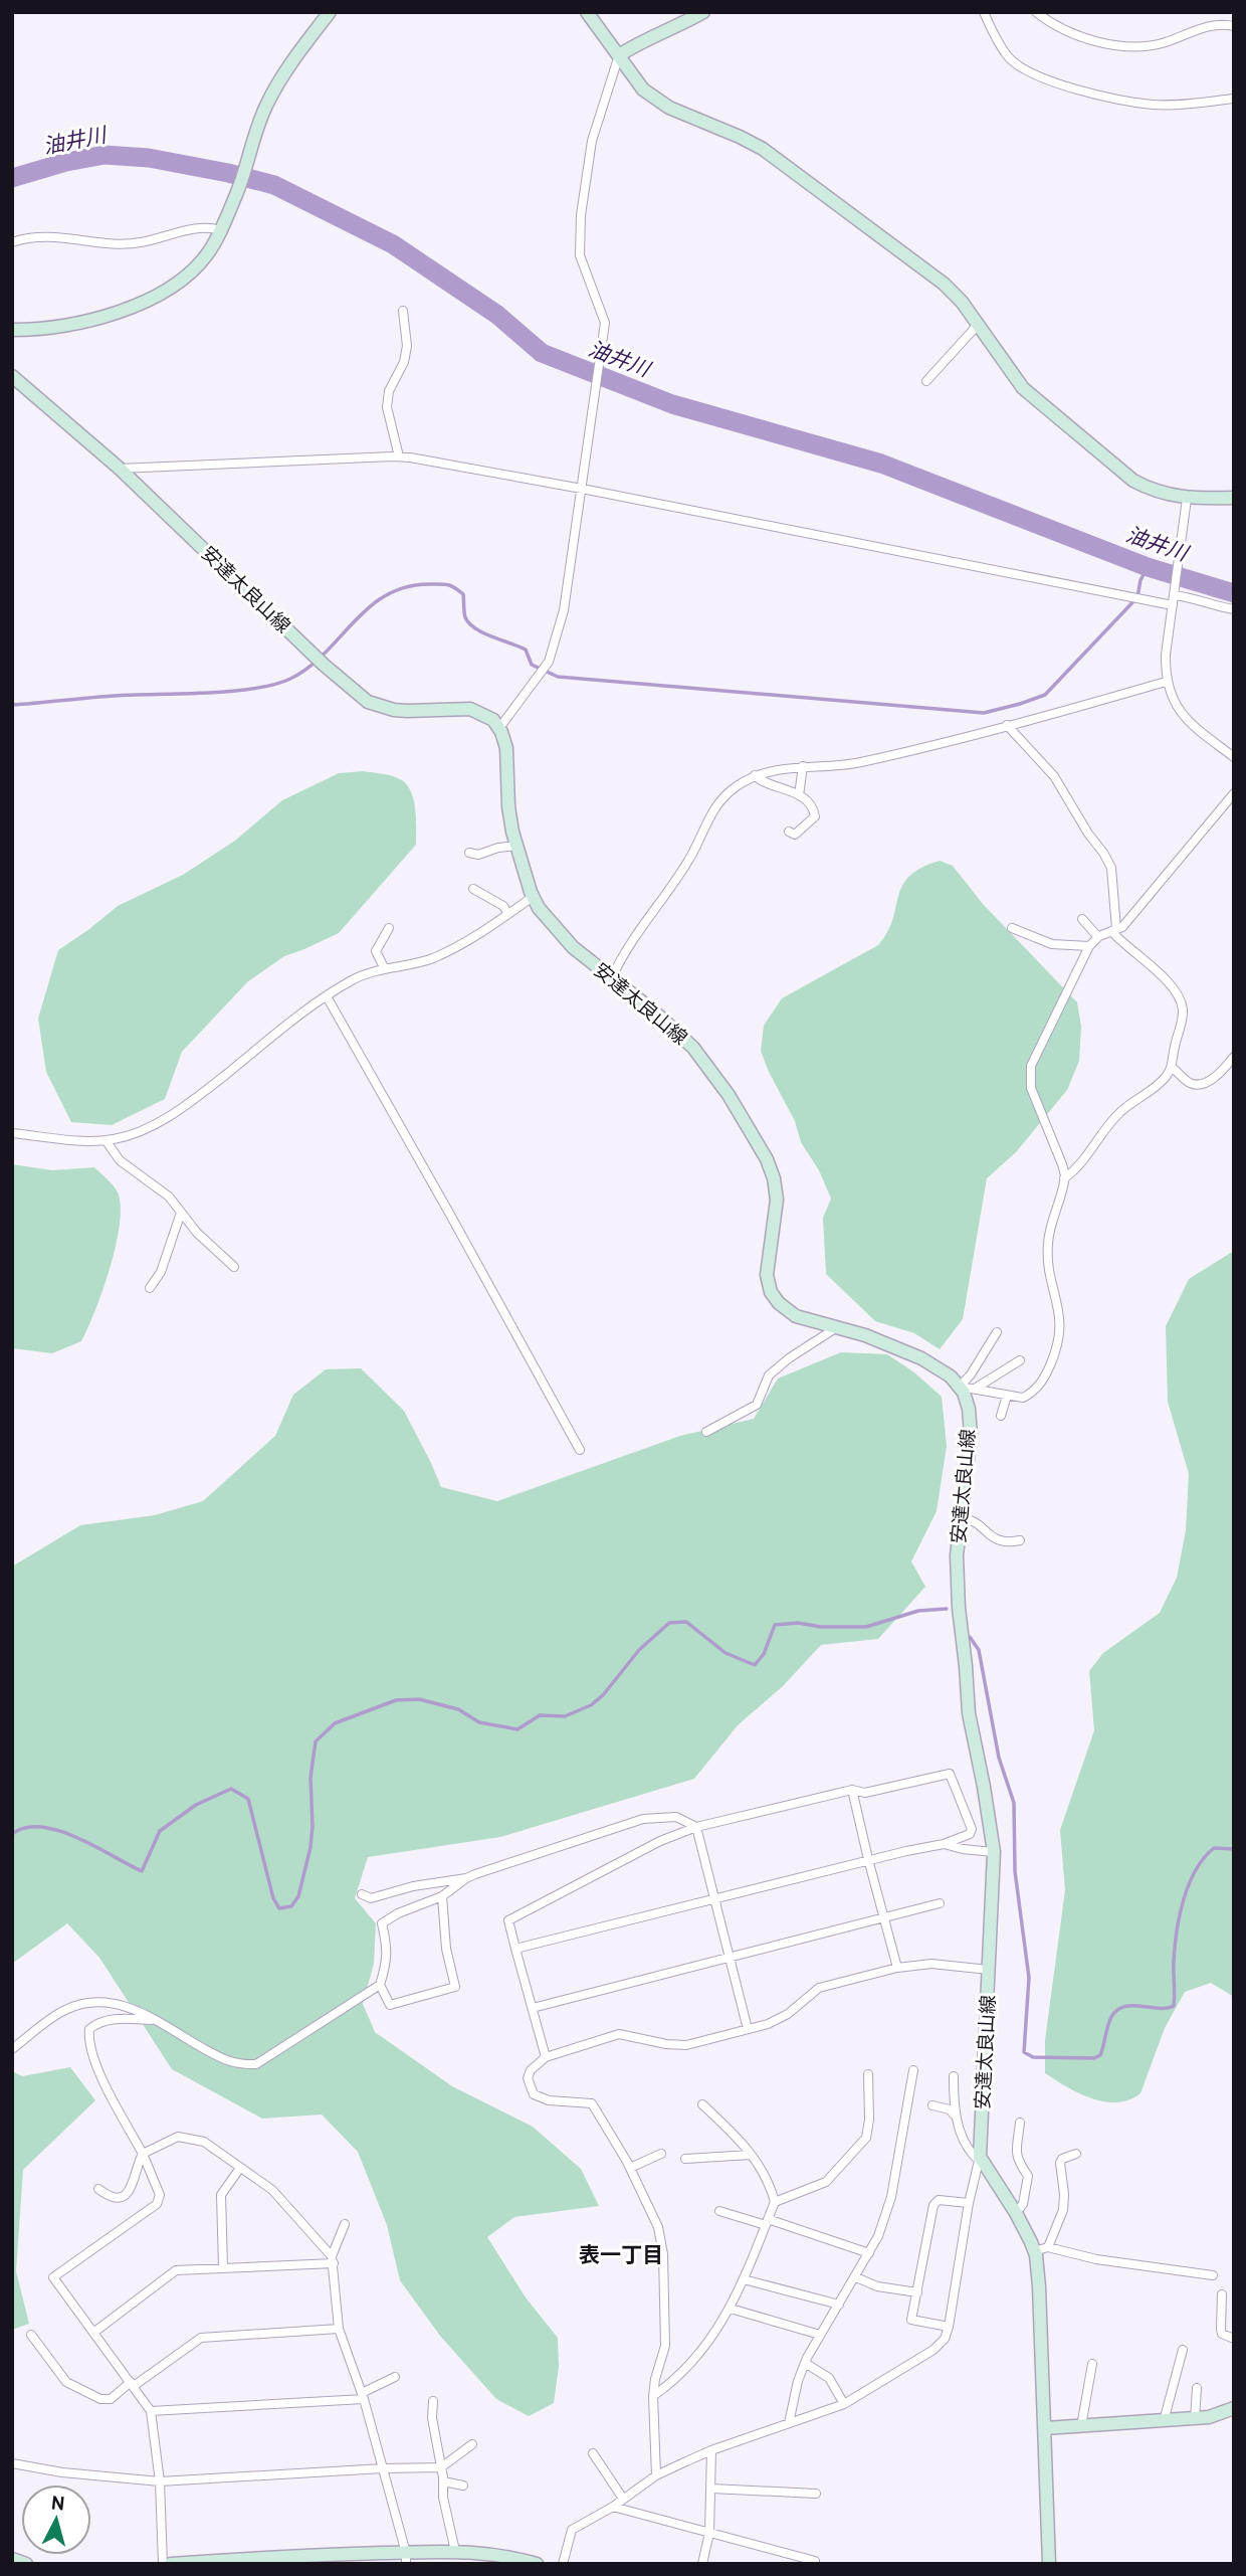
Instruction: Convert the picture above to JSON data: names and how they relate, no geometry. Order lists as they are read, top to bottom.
{
  "streets": {
    "main road": ["安達太良山線"]
  },
  "districts": ["表一丁目"],
  "water": ["油井川"],
  "north": "top"
}
